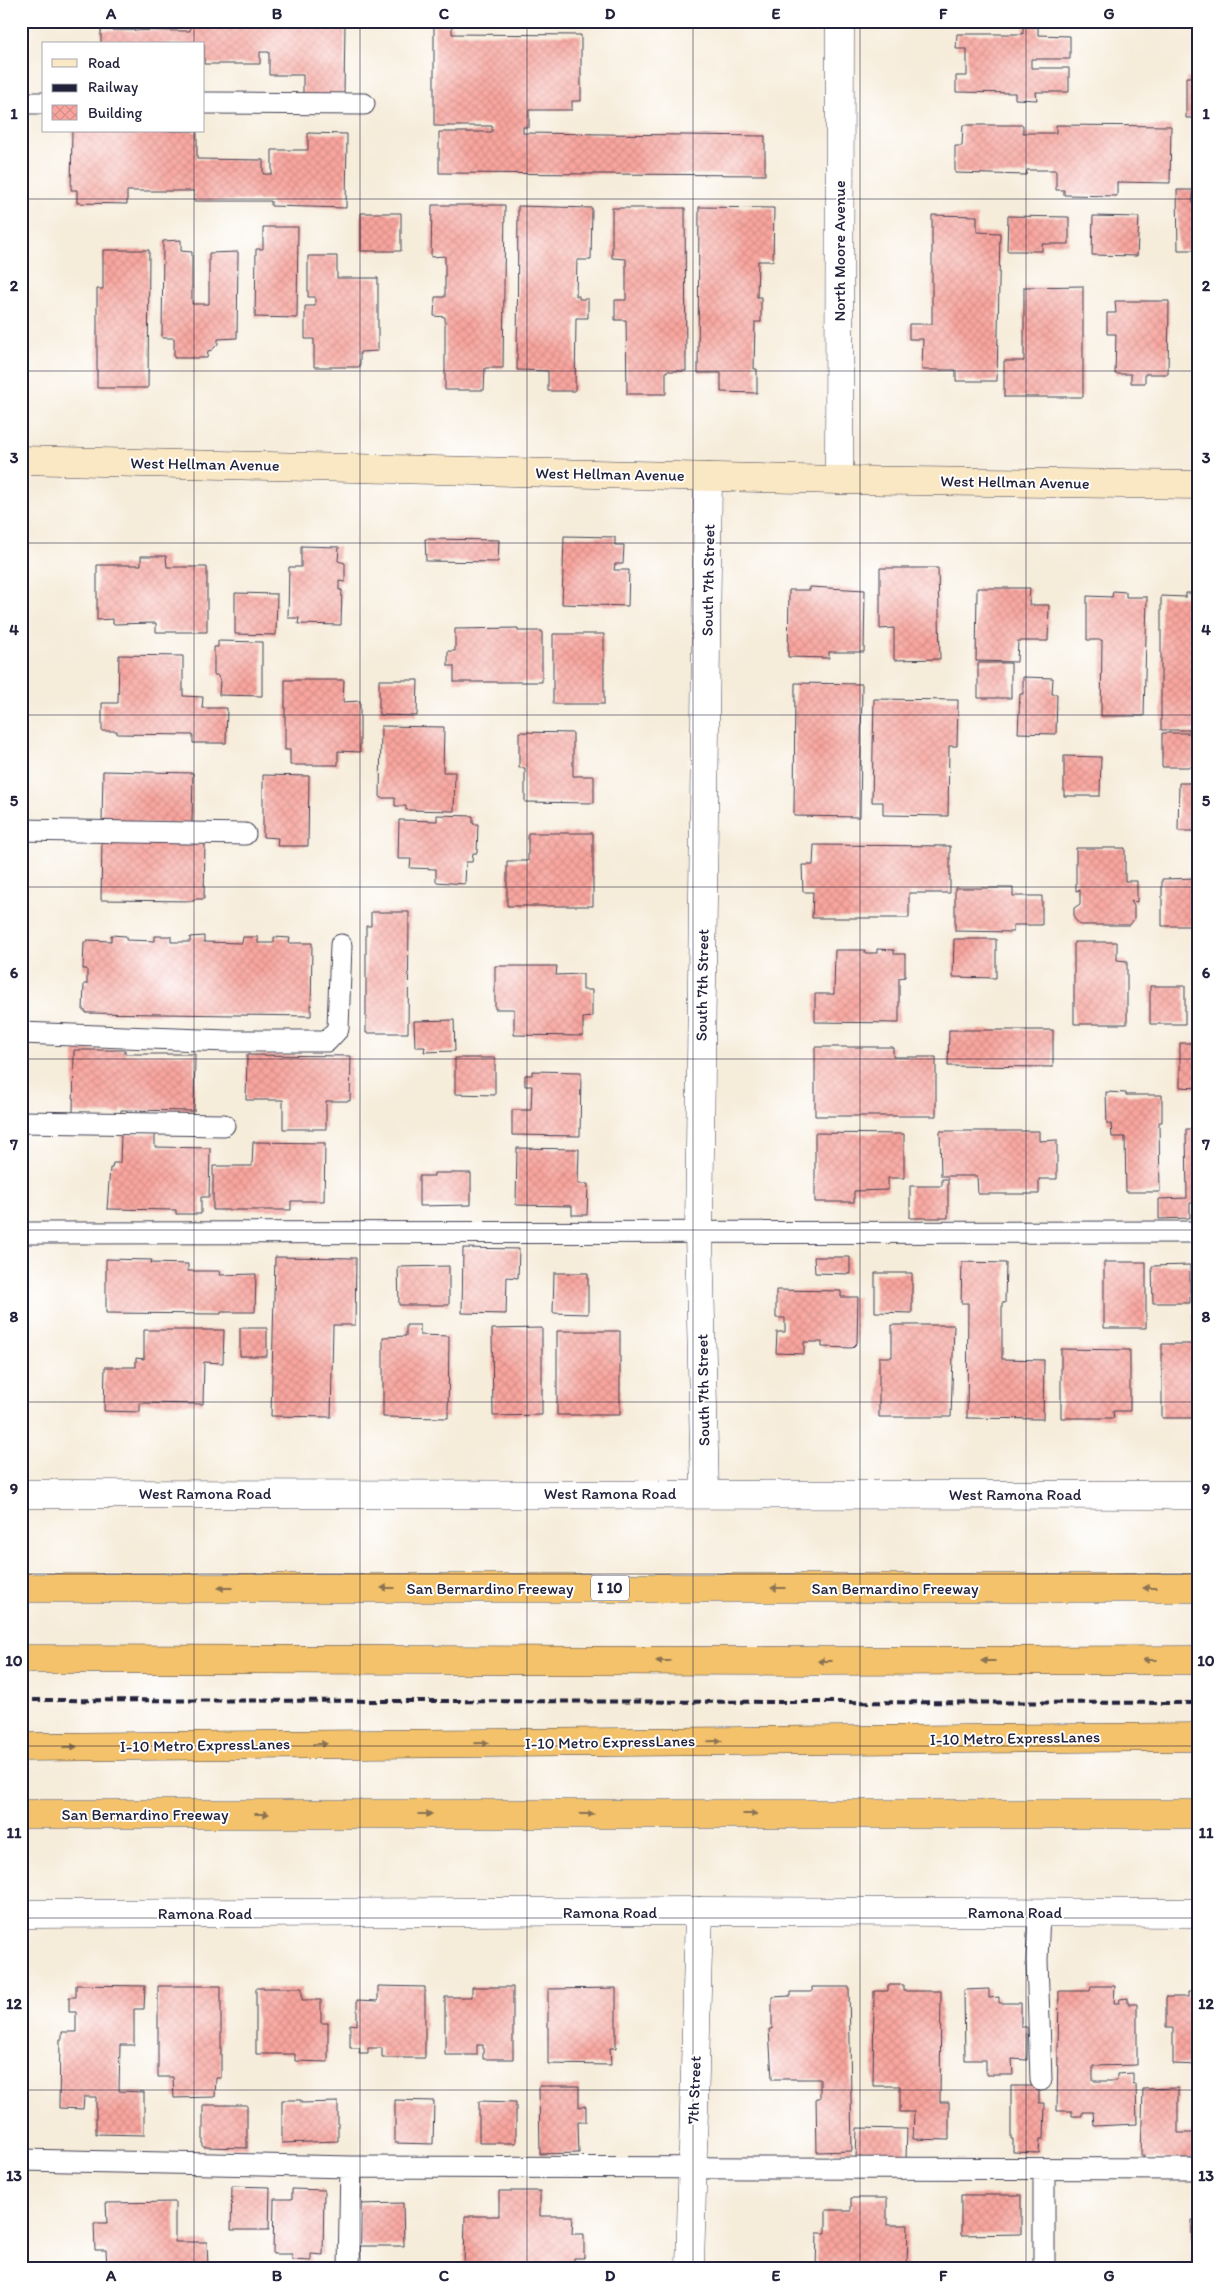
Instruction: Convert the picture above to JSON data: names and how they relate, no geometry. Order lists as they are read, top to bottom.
{
  "streets": {
    "highway": ["San Bernardino Freeway", "I 10", "I-10 Metro ExpressLanes"],
    "street": [
      "North Moore Avenue",
      "West Hellman Avenue",
      "South 7th Street",
      "West Ramona Road",
      "Ramona Road",
      "7th Street"
    ]
  },
  "crossings": [
    ["North Moore Avenue", "West Hellman Avenue"],
    ["West Hellman Avenue", "South 7th Street"],
    ["South 7th Street", "West Ramona Road"],
    ["Ramona Road", "7th Street"]
  ],
  "legend": ["Road", "Railway", "Building"],
  "grid": {
    "columns": [
      "A",
      "B",
      "C",
      "D",
      "E",
      "F",
      "G"
    ],
    "rows": [
      "1",
      "2",
      "3",
      "4",
      "5",
      "6",
      "7",
      "8",
      "9",
      "10",
      "11",
      "12",
      "13"
    ]
  }
}
